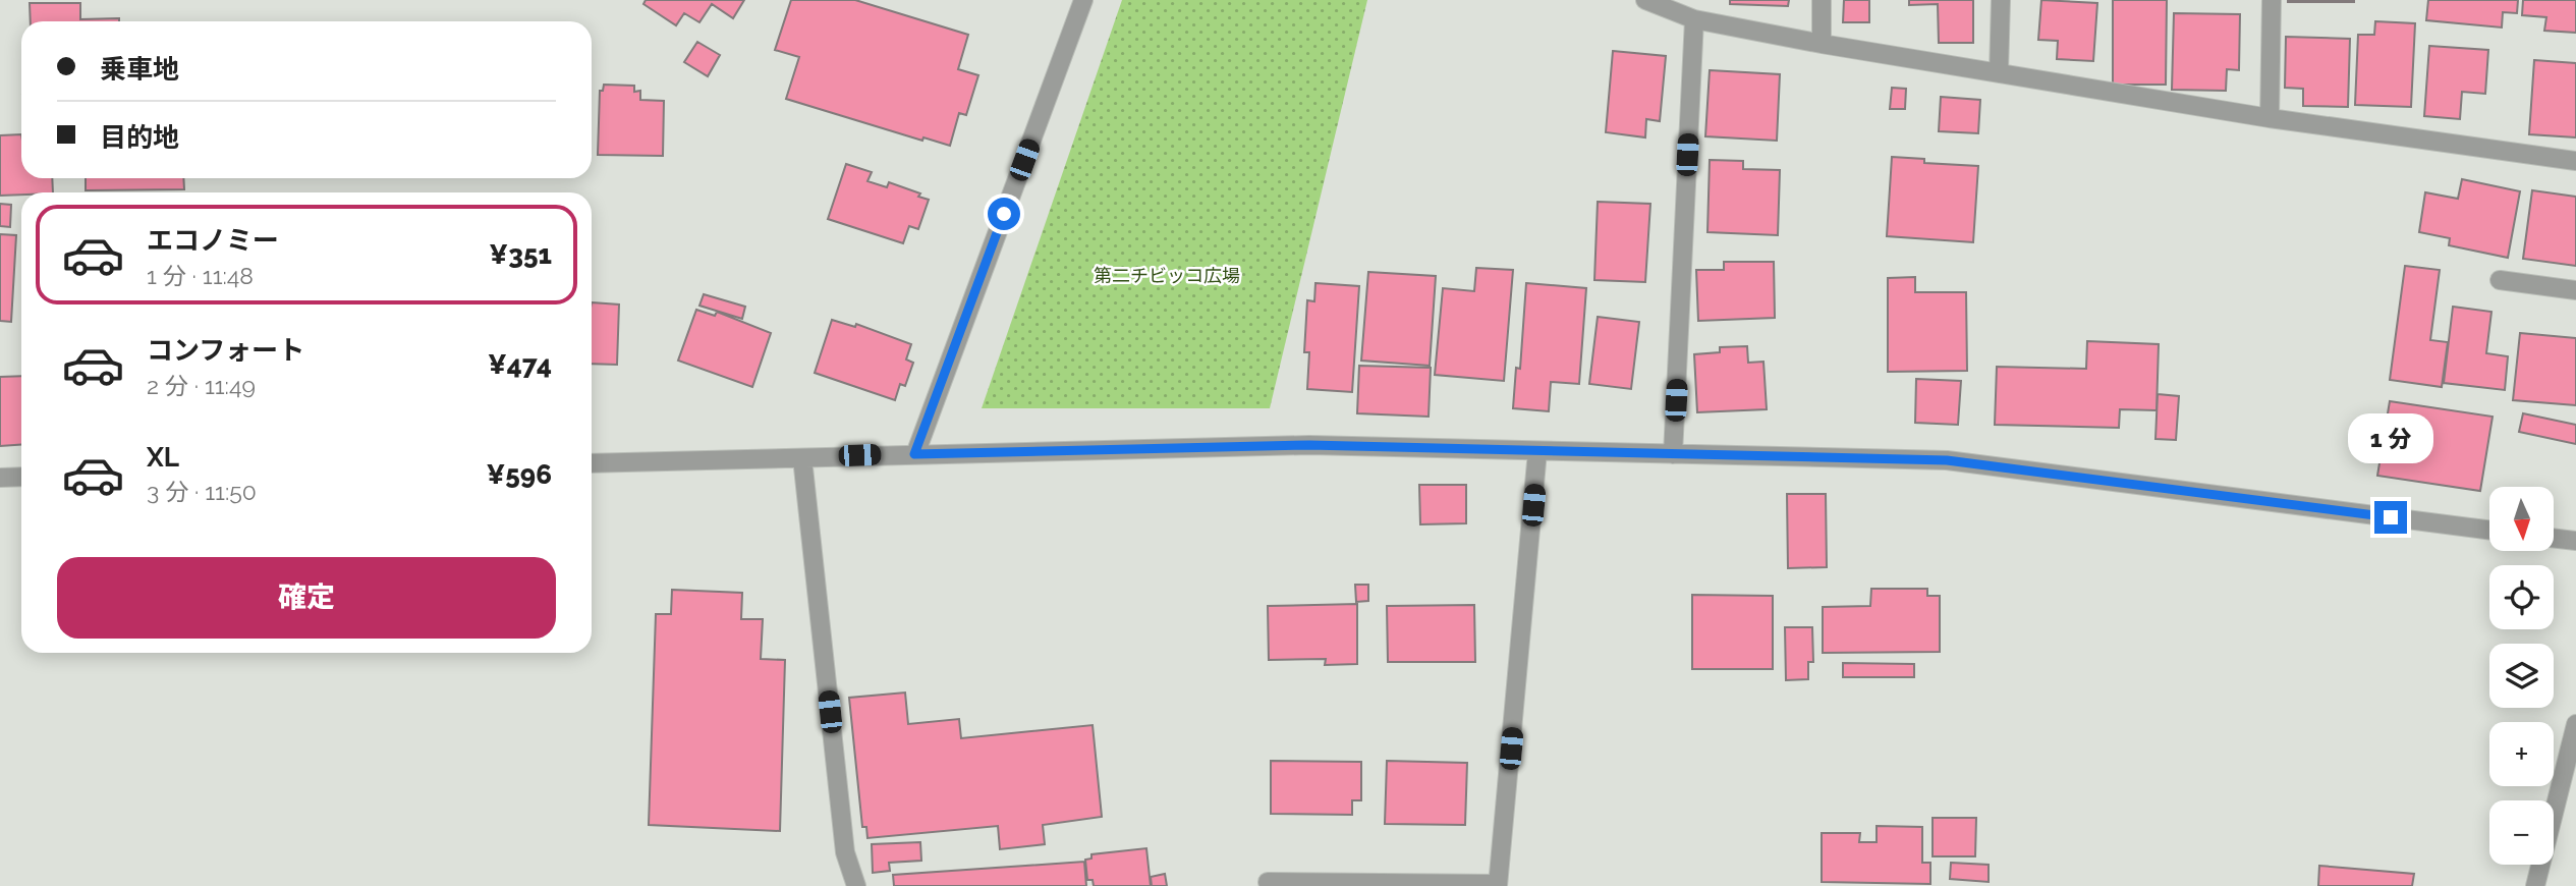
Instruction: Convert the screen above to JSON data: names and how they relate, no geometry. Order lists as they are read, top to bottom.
{
  "parks": ["第二チビッコ広場"],
  "north": "bottom",
  "page": {
    "banner": ["乗車地", "目的地"],
    "list": [
      {
        "name": "エコノミー",
        "note": "1 分 · 11:48",
        "value": "¥351"
      },
      {
        "name": "コンフォート",
        "note": "2 分 · 11:49",
        "value": "¥474"
      },
      {
        "name": "XL",
        "note": "3 分 · 11:50",
        "value": "¥596"
      }
    ],
    "bubble": "1 分",
    "map_buttons": ["+", "−"],
    "buttons": "確定"
  }
}
